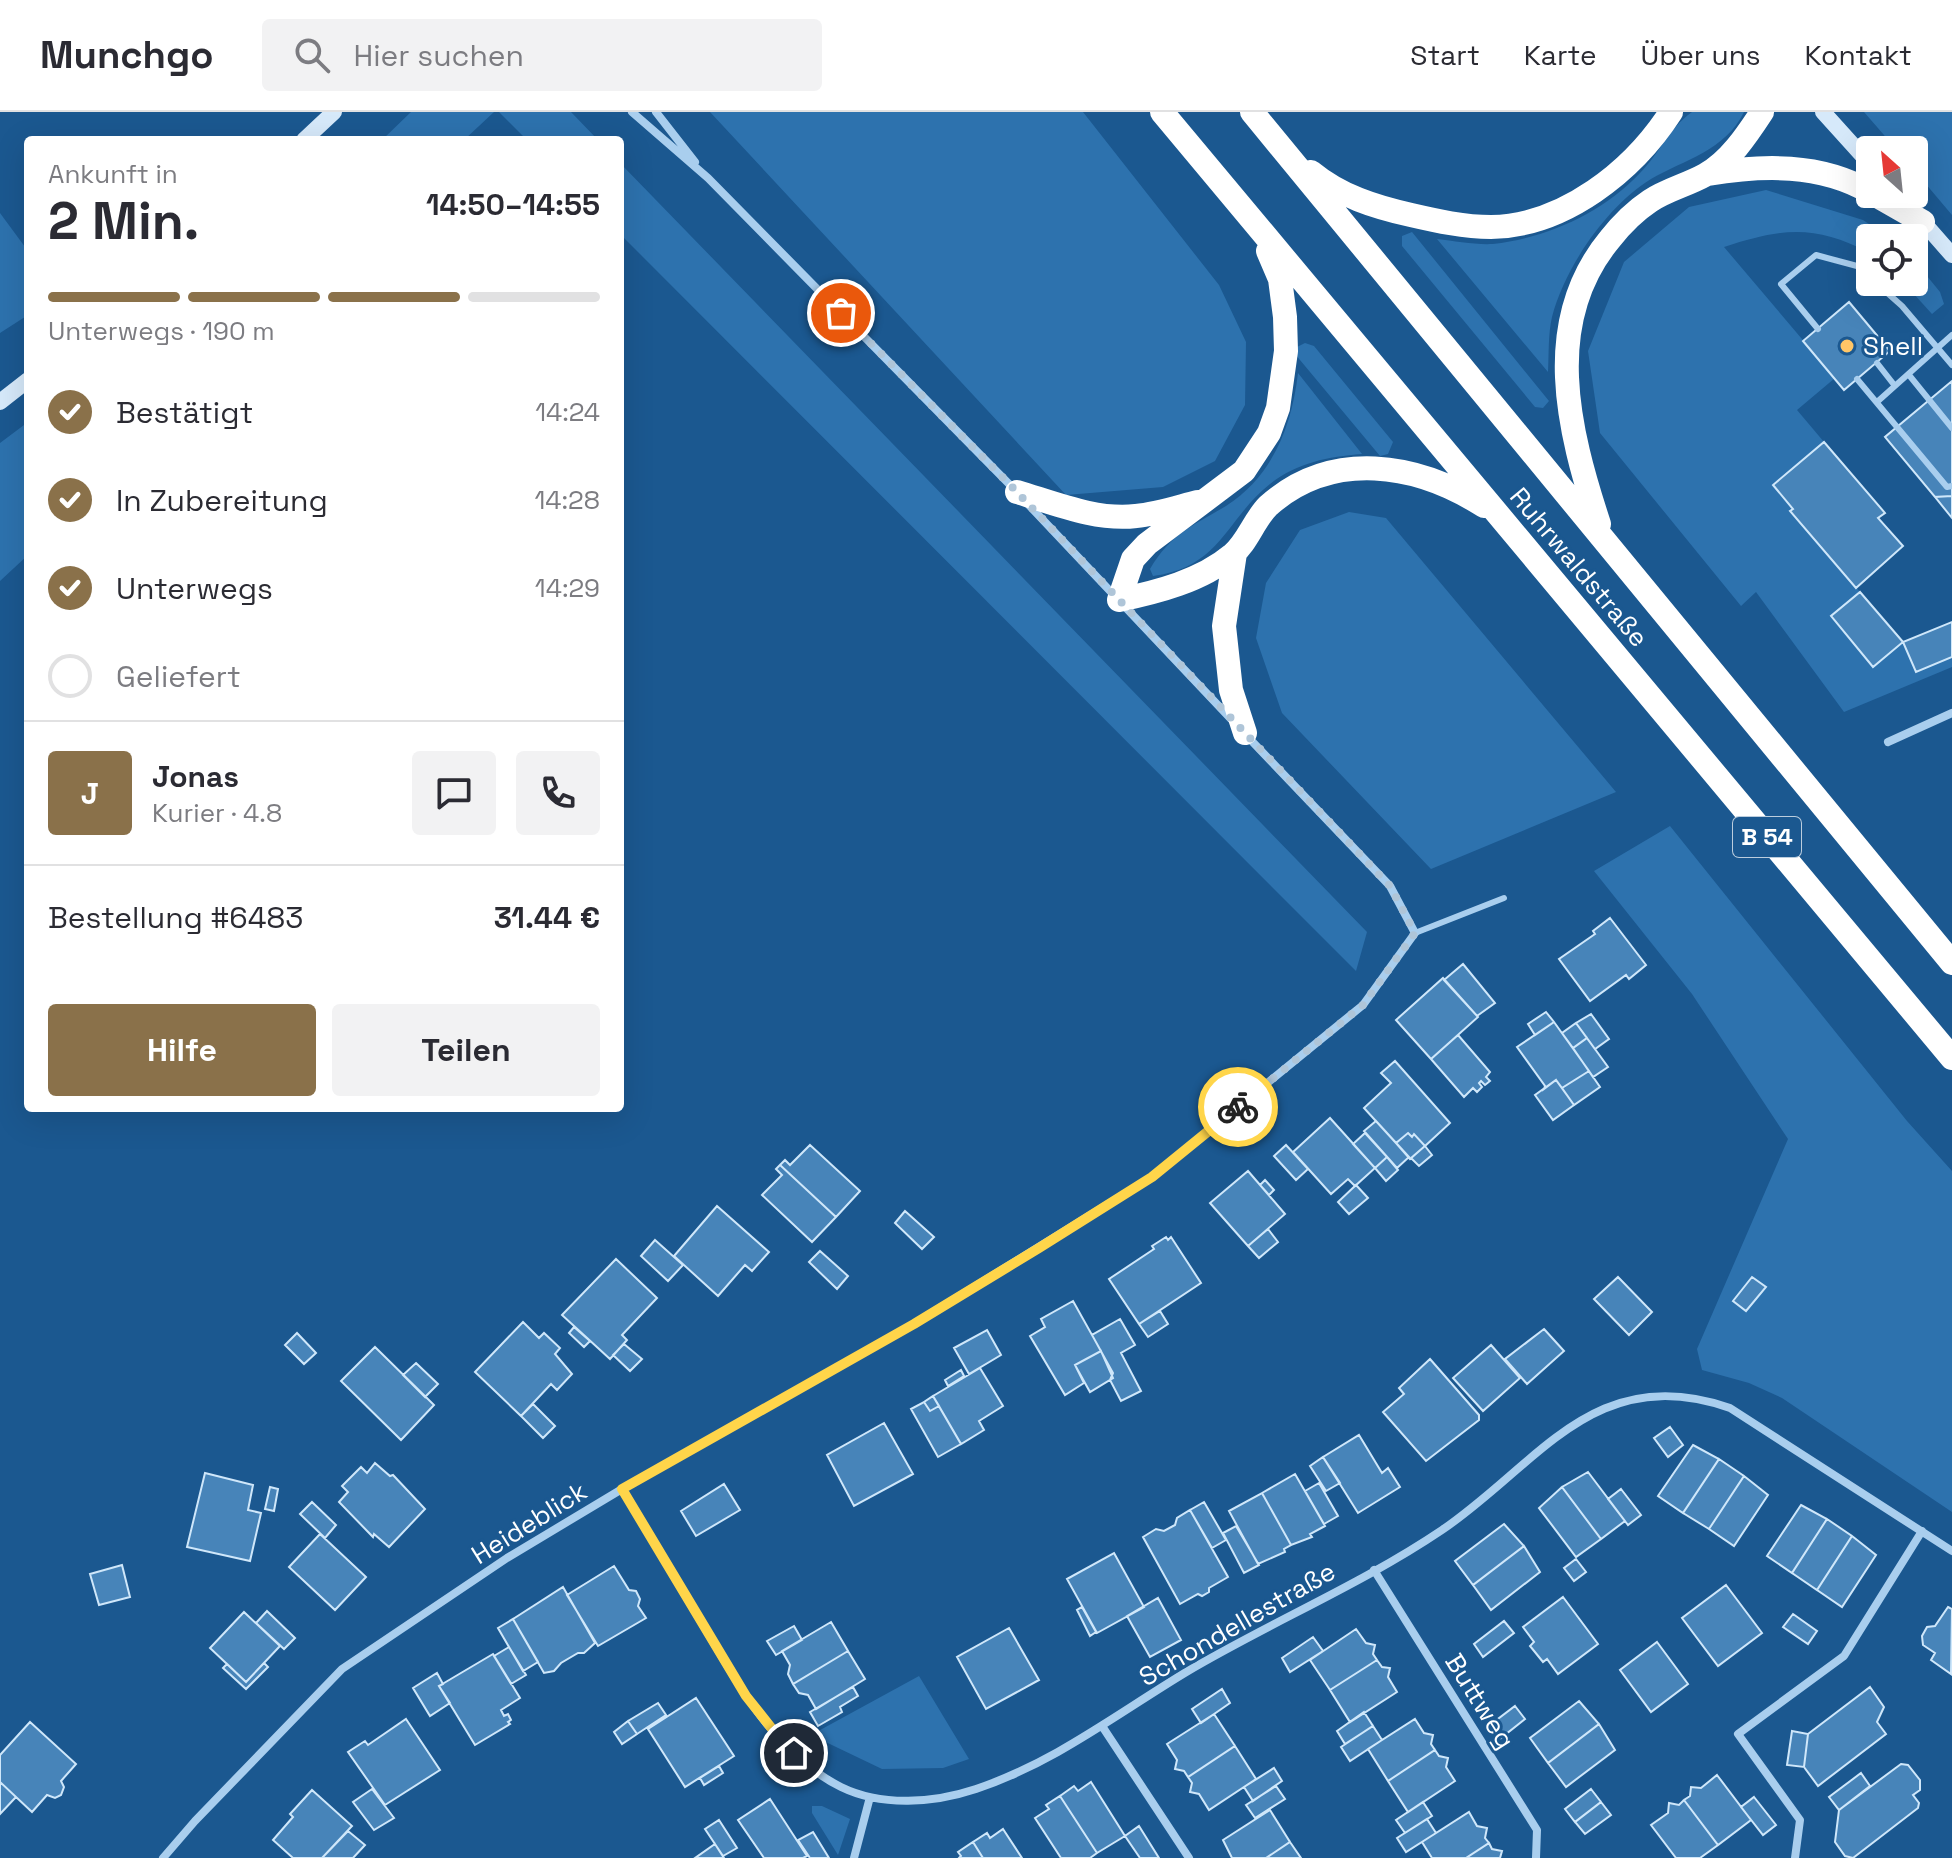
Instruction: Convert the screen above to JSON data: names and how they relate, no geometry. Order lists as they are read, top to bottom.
{
  "streets": {
    "highway": ["Ruhrwaldstraße", "B 54"],
    "street": ["Heideblick", "Schondellestraße", "Buttweg"]
  },
  "crossings": [
    ["Heideblick", "Schondellestraße"],
    ["Schondellestraße", "Buttweg"]
  ],
  "places": ["Shell"],
  "north": "top left",
  "page": {
    "header": "Munchgo",
    "search": "Hier suchen",
    "nav": [
      "Start",
      "Karte",
      "Über uns",
      "Kontakt"
    ],
    "heading": ["2 Min.", "Ankunft in", "14:50–14:55"],
    "panel": [
      "Jonas",
      "Kurier · 4.8",
      "Bestellung #6483",
      "31.44 €"
    ],
    "bar": "Unterwegs · 190 m",
    "list": [
      ["Bestätigt", "14:24"],
      ["In Zubereitung", "14:28"],
      ["Unterwegs", "14:29"],
      "Geliefert"
    ],
    "round": "J",
    "buttons": ["Hilfe", "Teilen"]
  }
}
